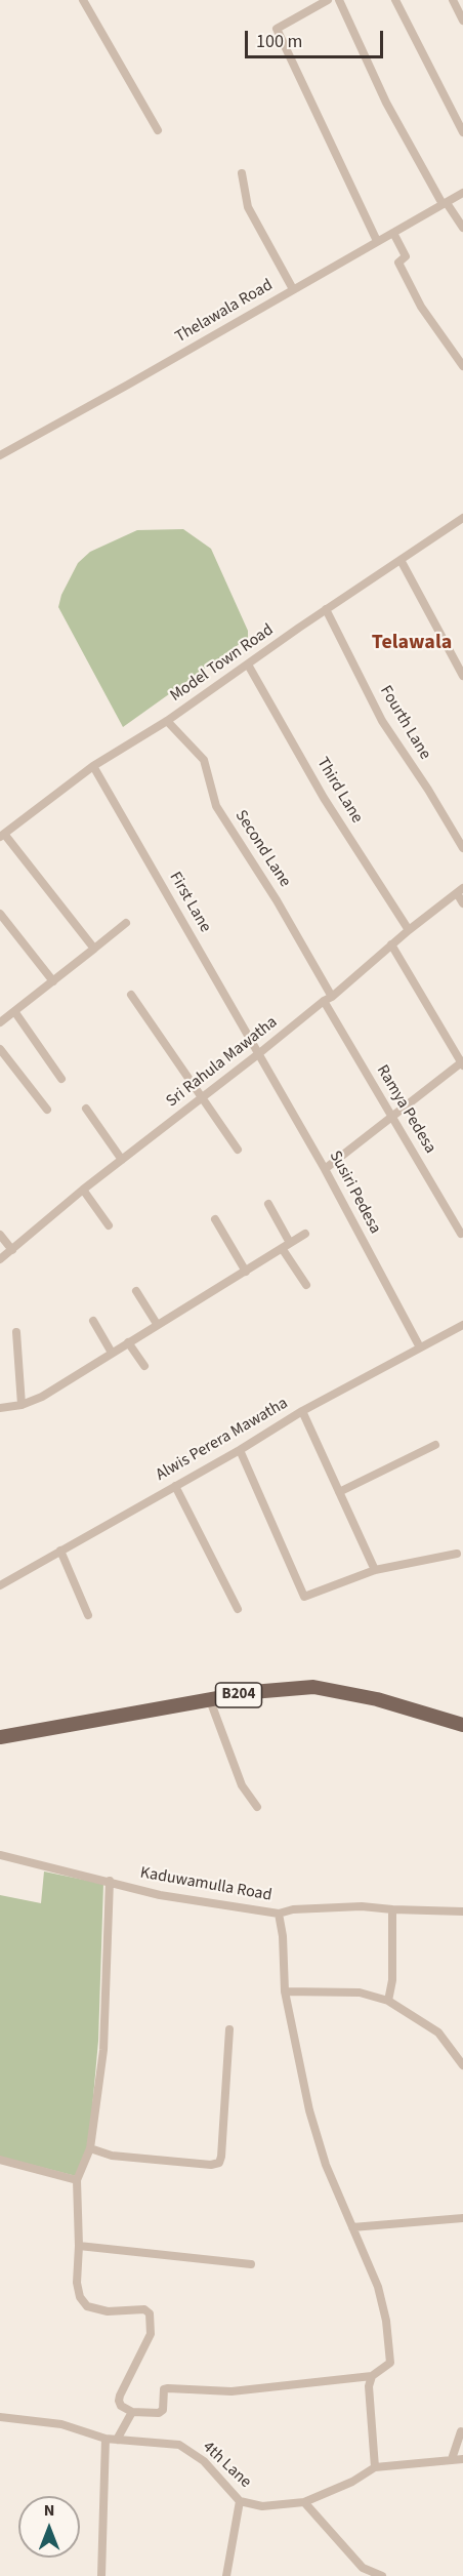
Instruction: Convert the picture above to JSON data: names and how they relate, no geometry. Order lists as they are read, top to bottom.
{
  "streets": {
    "main road": ["B204"],
    "street": [
      "Thelawala Road",
      "Model Town Road",
      "Fourth Lane",
      "Third Lane",
      "Second Lane",
      "First Lane",
      "Sri Rahula Mawatha",
      "Ramya Pedesa",
      "Susiri Pedesa",
      "Alwis Perera Mawatha",
      "Kaduwamulla Road",
      "4th Lane"
    ]
  },
  "crossings": [
    ["Model Town Road", "Fourth Lane"],
    ["Model Town Road", "Third Lane"],
    ["Model Town Road", "Second Lane"],
    ["Model Town Road", "First Lane"],
    ["Third Lane", "Sri Rahula Mawatha"],
    ["Second Lane", "Sri Rahula Mawatha"],
    ["Second Lane", "Ramya Pedesa"],
    ["First Lane", "Sri Rahula Mawatha"],
    ["First Lane", "Susiri Pedesa"],
    ["Sri Rahula Mawatha", "Ramya Pedesa"],
    ["Sri Rahula Mawatha", "Susiri Pedesa"],
    ["Susiri Pedesa", "Alwis Perera Mawatha"]
  ],
  "districts": ["Telawala"],
  "scale_bar": "100 m",
  "north": "top"
}
